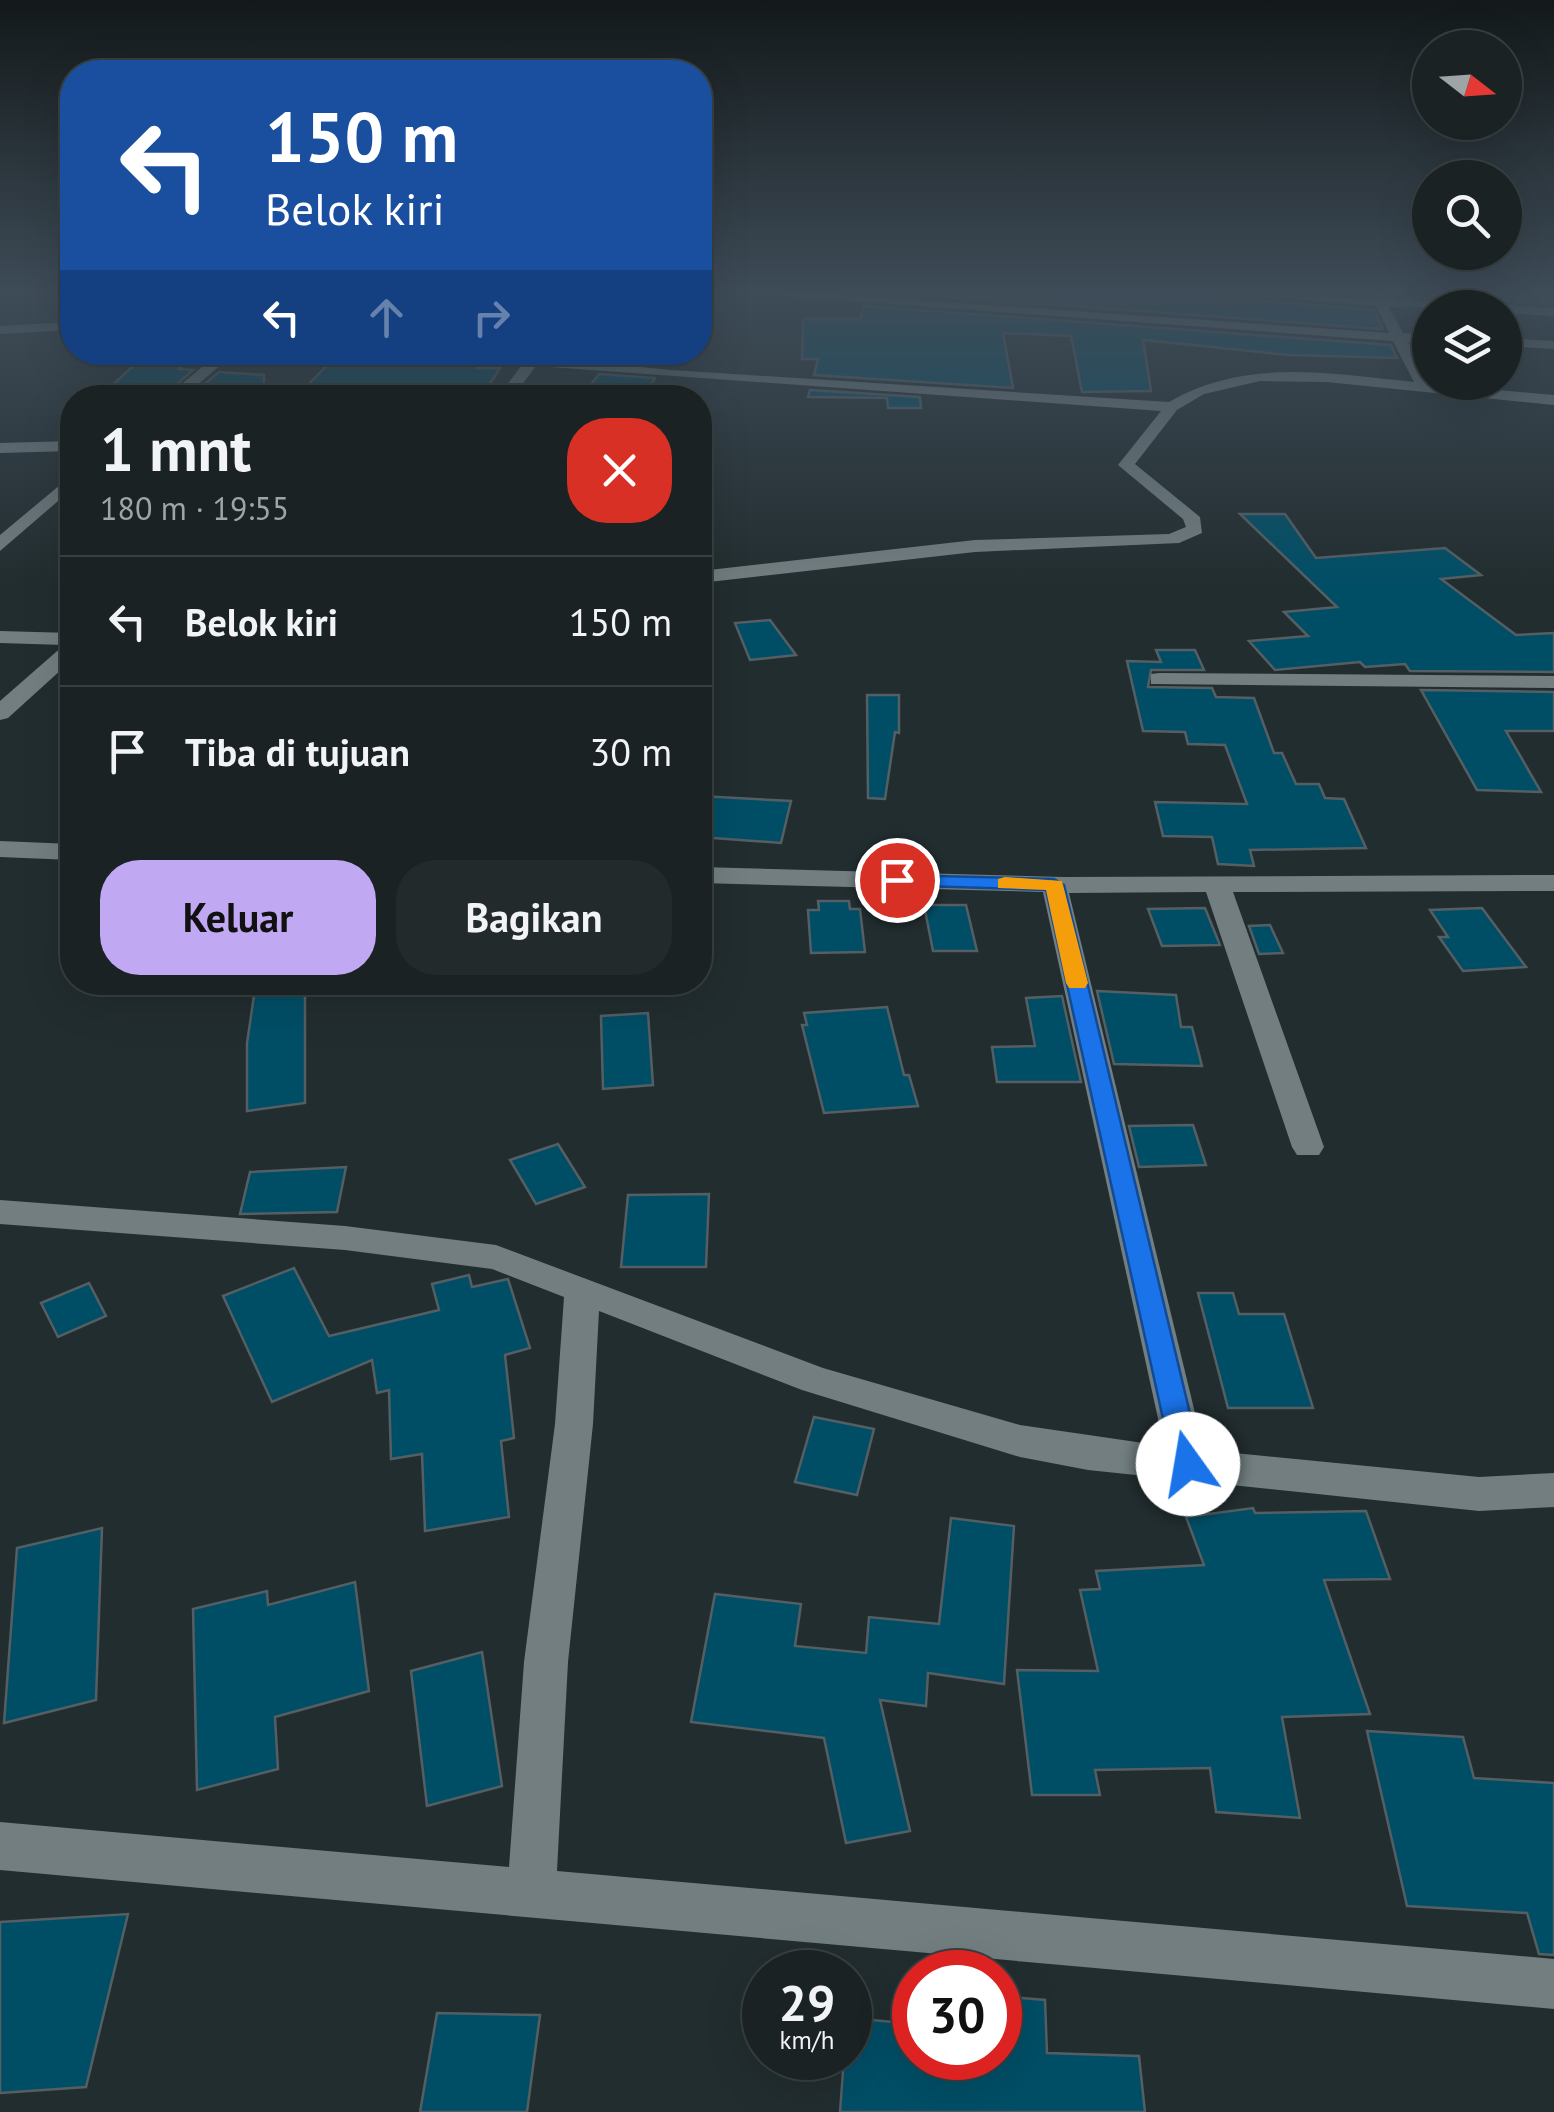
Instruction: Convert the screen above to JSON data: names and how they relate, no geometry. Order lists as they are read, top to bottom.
{
  "north": "right",
  "page": {
    "turn": ["150 m", "Belok kiri"],
    "heading": ["1 mnt", "180 m · 19:55"],
    "list": [
      {
        "name": "Belok kiri",
        "value": "150 m"
      },
      {
        "name": "Tiba di tujuan",
        "value": "30 m"
      }
    ],
    "buttons": ["Keluar", "Bagikan"],
    "speed": "29 km/h",
    "limit": "30"
  }
}
